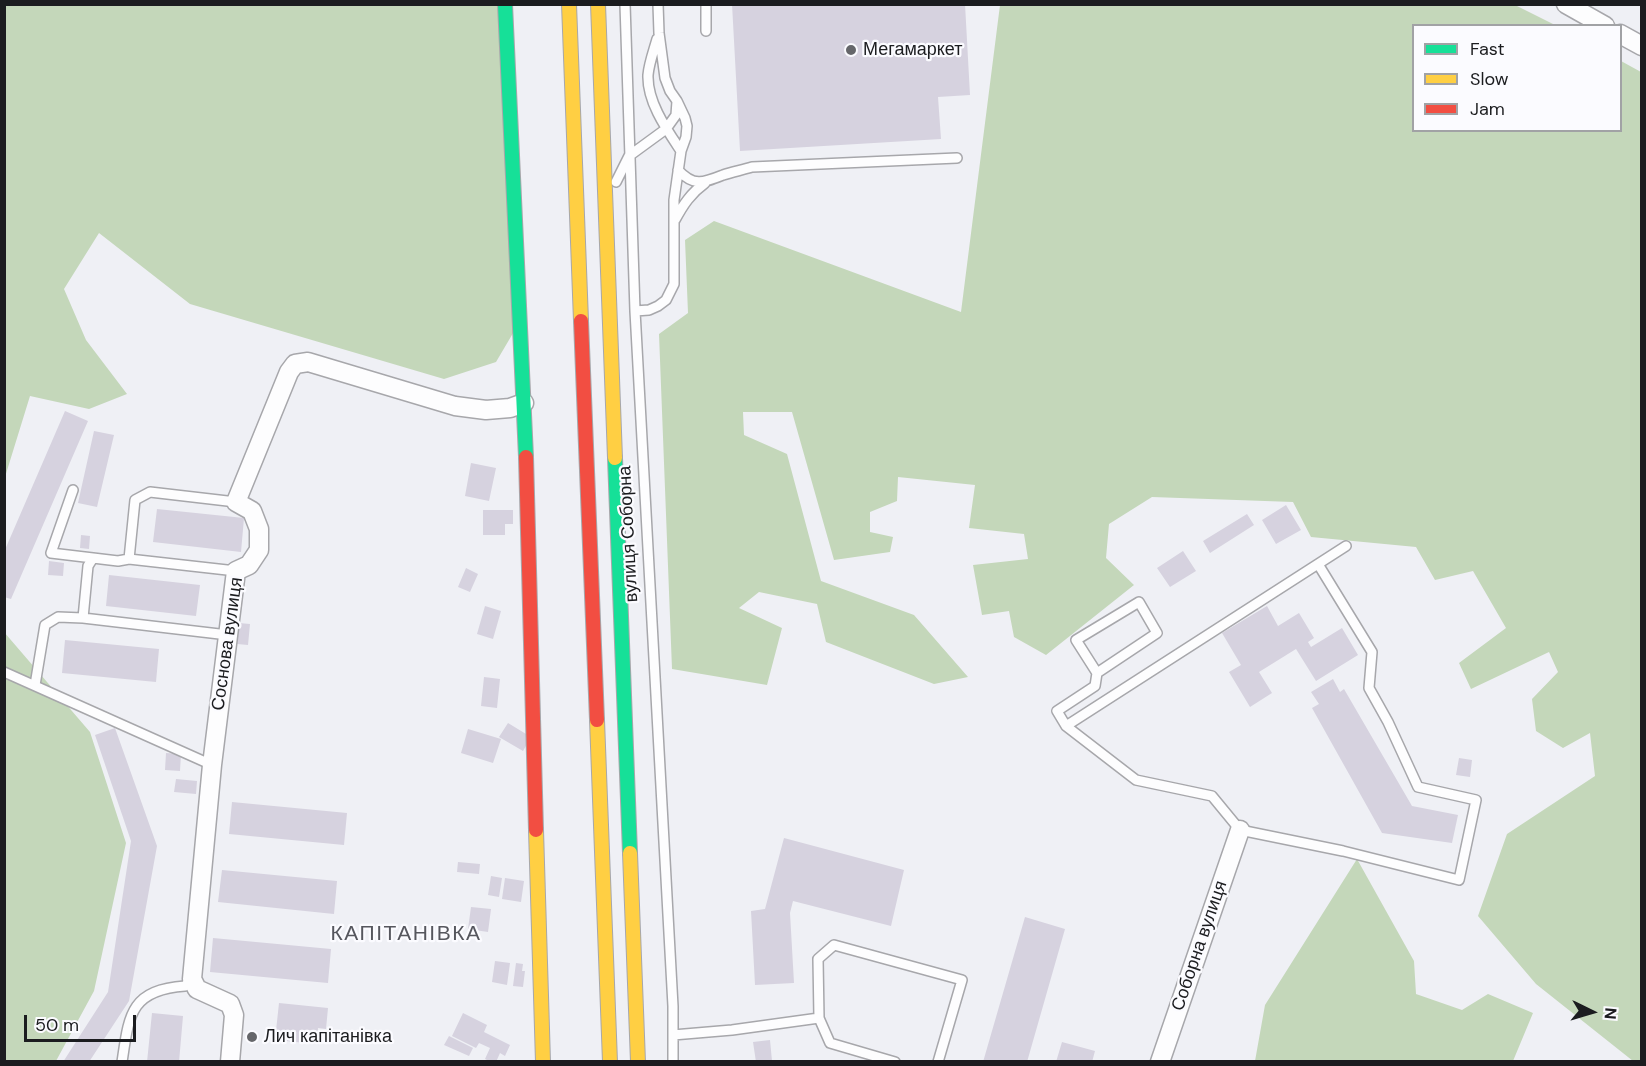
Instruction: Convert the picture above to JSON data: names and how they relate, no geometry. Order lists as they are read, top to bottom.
{
  "streets": {
    "street": ["Соснова вулиця", "Соборна вулиця"],
    "lane": ["вулиця Соборна"]
  },
  "districts": ["КАПІТАНІВКА"],
  "places": ["Мегамаркет", "Лич капітанівка"],
  "legend": ["Fast", "Slow", "Jam"],
  "scale_bar": "50 m",
  "north": "right"
}
